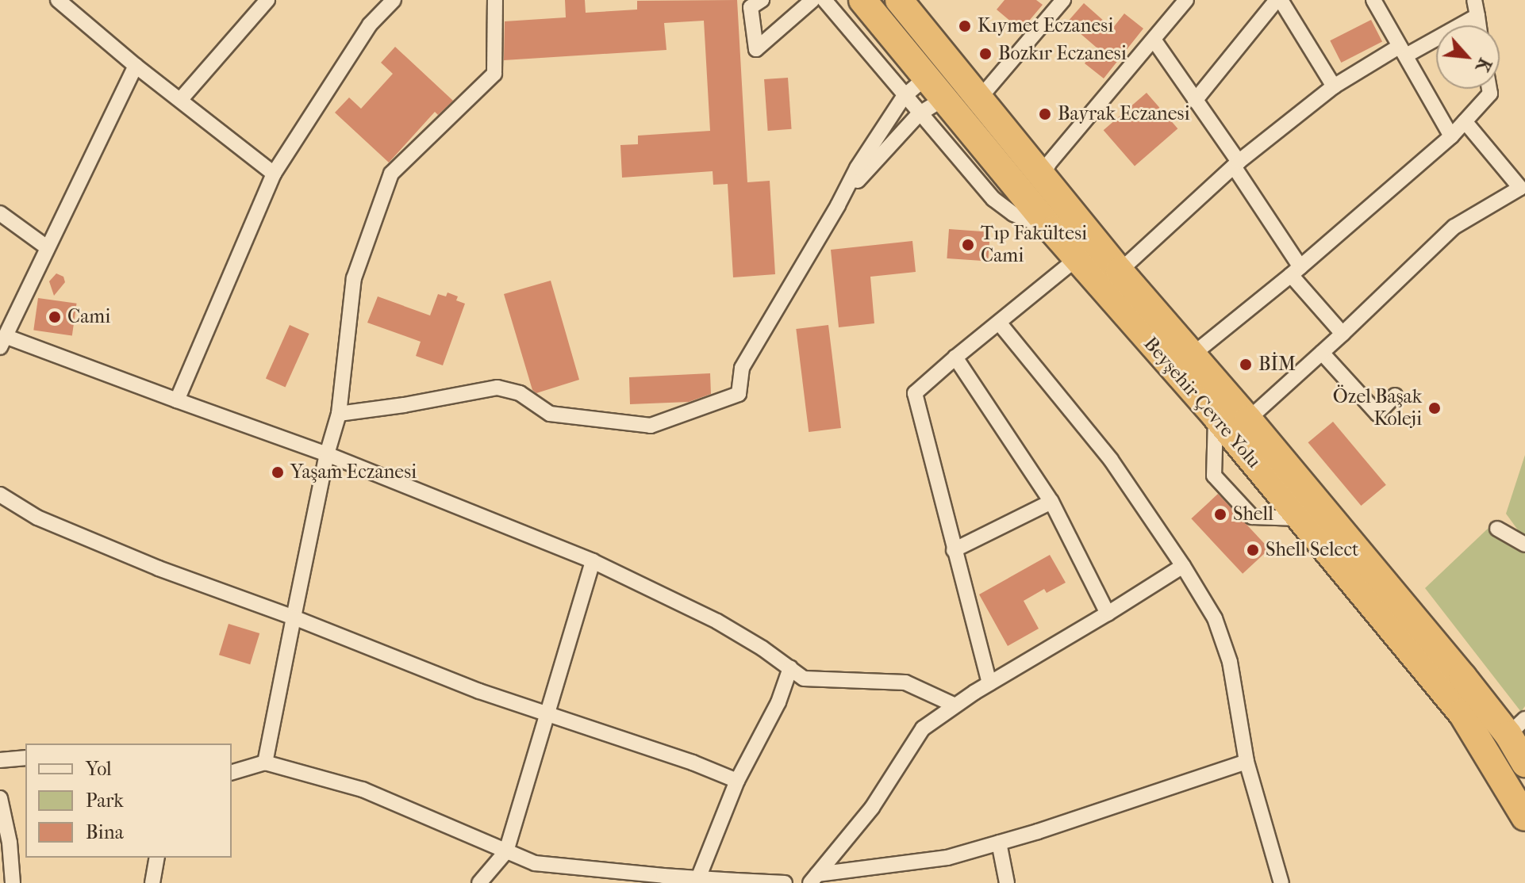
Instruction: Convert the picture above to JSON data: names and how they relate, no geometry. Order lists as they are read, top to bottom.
{
  "streets": {
    "highway": ["Beyşehir Çevre Yolu"]
  },
  "places": [
    "Kıymet Eczanesi",
    "Bozkır Eczanesi",
    "Bayrak Eczanesi",
    "Tıp Fakültesi Cami",
    "Cami",
    "BİM",
    "Özel Başak Koleji",
    "Yaşam Eczanesi",
    "Shell",
    "Shell Select"
  ],
  "legend": ["Yol", "Park", "Bina"],
  "north": "bottom right"
}
